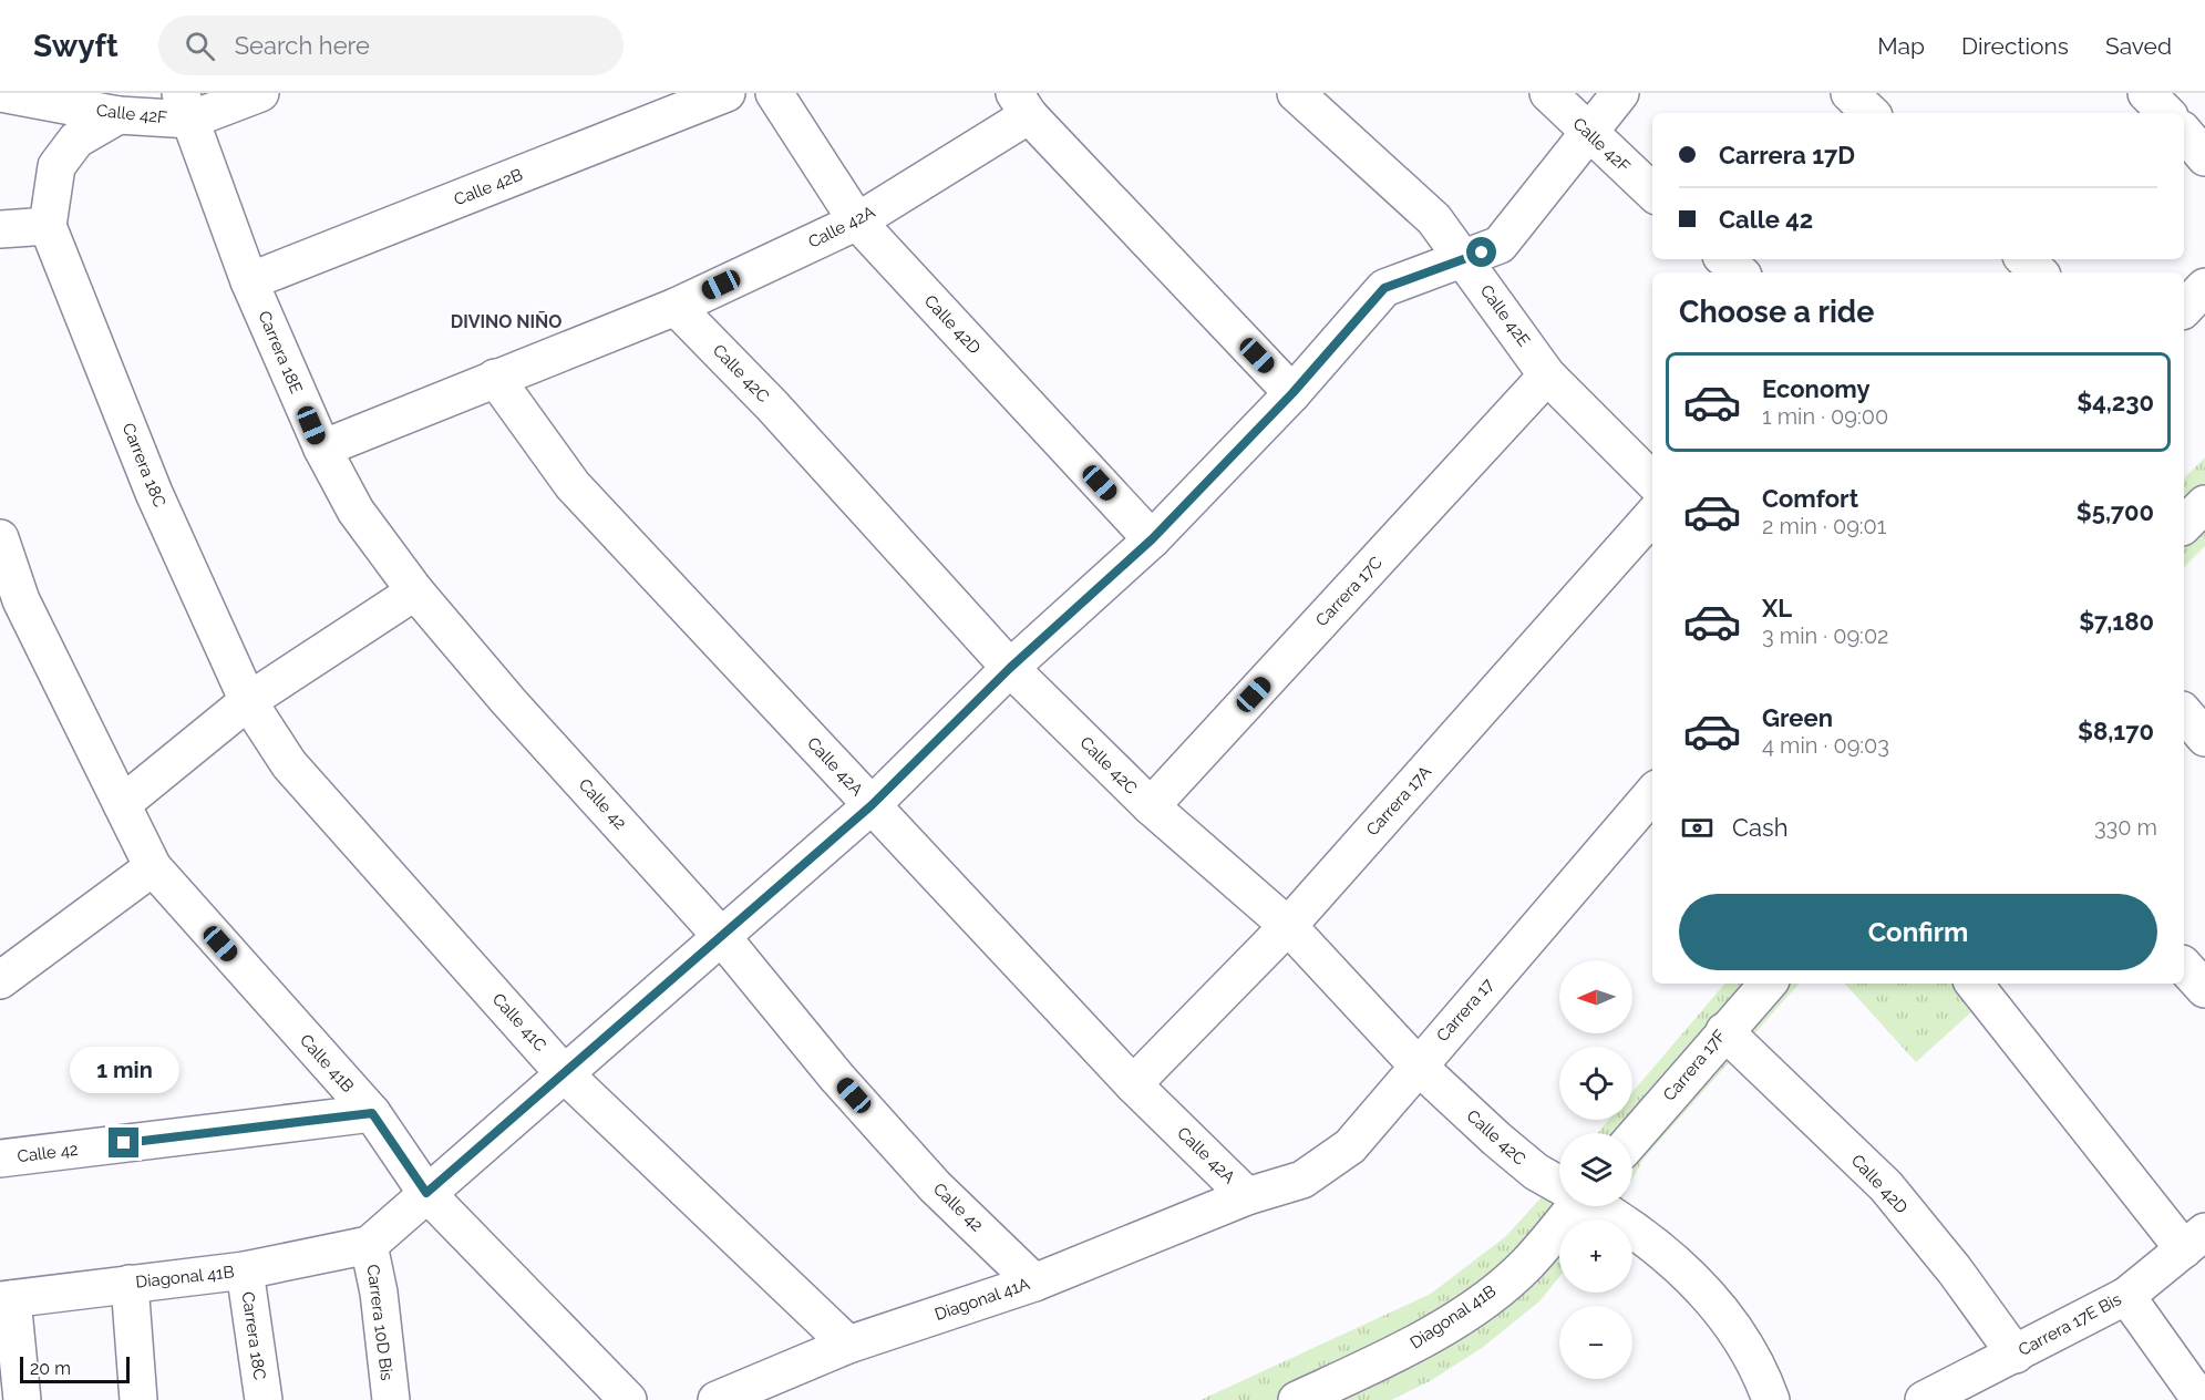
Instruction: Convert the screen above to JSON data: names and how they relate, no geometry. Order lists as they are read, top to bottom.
{
  "streets": {
    "street": [
      "Calle 42F",
      "Calle 42B",
      "Calle 42A",
      "Calle 42E",
      "Calle 42D",
      "Carrera 18E",
      "Calle 42C",
      "Carrera 18C",
      "Carrera 17C",
      "Carrera 17A",
      "Calle 42",
      "Carrera 17",
      "Calle 41C",
      "Calle 41B",
      "Carrera 17F",
      "Diagonal 41B",
      "Diagonal 41A",
      "Carrera 10D Bis",
      "Carrera 17E Bis"
    ]
  },
  "crossings": [
    ["Calle 42F", "Carrera 18E"],
    ["Calle 42B", "Carrera 18E"],
    ["Calle 42A", "Calle 42D"],
    ["Calle 42A", "Carrera 18E"],
    ["Calle 42A", "Calle 42C"],
    ["Calle 42A", "Carrera 17A"],
    ["Calle 42A", "Carrera 17"],
    ["Calle 42A", "Diagonal 41A"],
    ["Calle 42E", "Carrera 17C"],
    ["Calle 42D", "Carrera 17F"],
    ["Calle 42D", "Carrera 17E Bis"],
    ["Carrera 18E", "Calle 42"],
    ["Calle 42C", "Carrera 17C"],
    ["Calle 42C", "Carrera 17A"],
    ["Calle 42C", "Carrera 17"],
    ["Carrera 18C", "Calle 41C"],
    ["Carrera 18C", "Diagonal 41B"],
    ["Calle 42", "Calle 41B"],
    ["Calle 42", "Diagonal 41A"],
    ["Carrera 17", "Diagonal 41A"],
    ["Calle 41C", "Diagonal 41A"],
    ["Diagonal 41B", "Carrera 10D Bis"]
  ],
  "districts": ["DIVINO NIÑO"],
  "scale_bar": "20 m",
  "north": "left",
  "page": {
    "header": "Swyft",
    "search": "Search here",
    "nav": ["Map", "Directions", "Saved"],
    "banner": ["Carrera 17D", "Calle 42"],
    "heading": "Choose a ride",
    "list": [
      {
        "name": "Economy",
        "note": "1 min · 09:00",
        "value": "$4,230"
      },
      {
        "name": "Comfort",
        "note": "2 min · 09:01",
        "value": "$5,700"
      },
      {
        "name": "XL",
        "note": "3 min · 09:02",
        "value": "$7,180"
      },
      {
        "name": "Green",
        "note": "4 min · 09:03",
        "value": "$8,170"
      }
    ],
    "pay": ["Cash", "330 m"],
    "buttons": "Confirm",
    "map_buttons": ["+", "−"],
    "bubble": "1 min",
    "scale": "20 m"
  }
}
